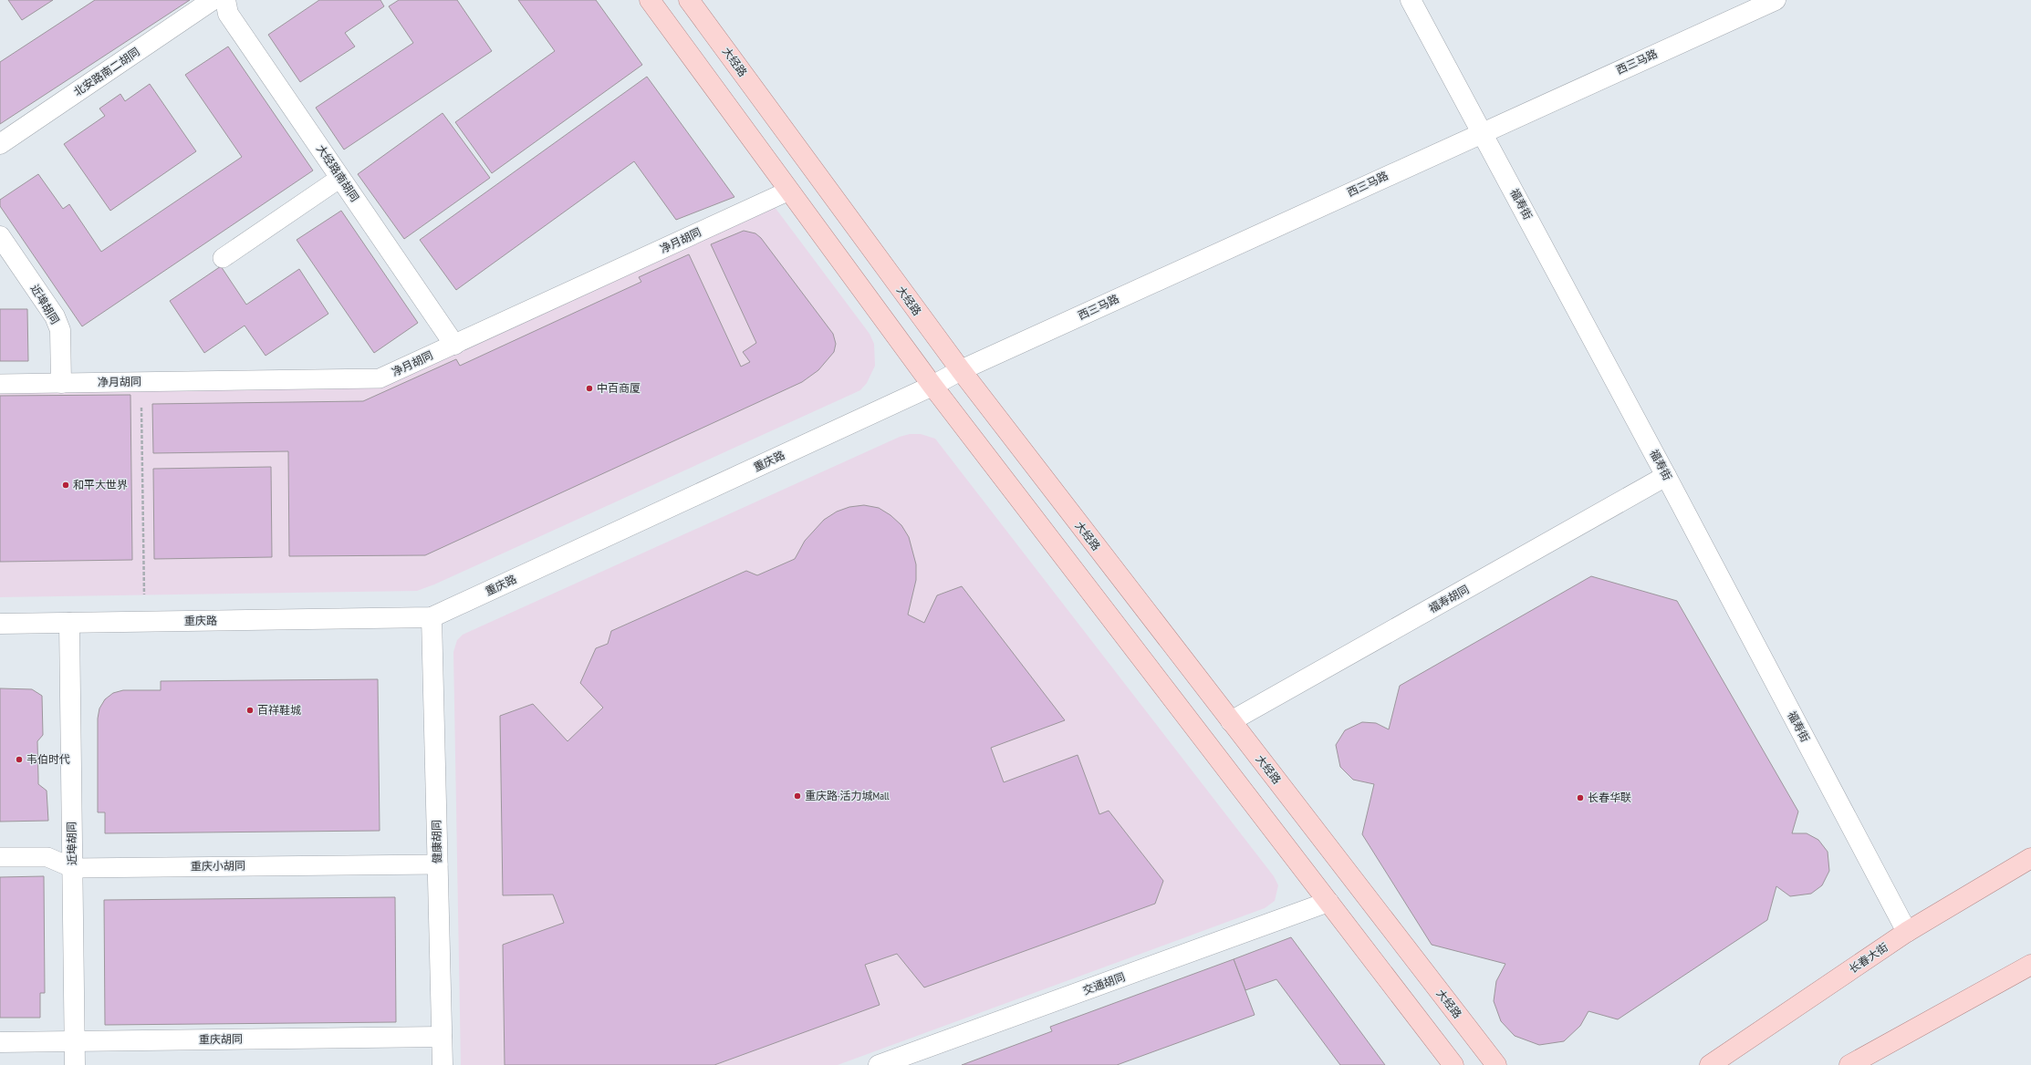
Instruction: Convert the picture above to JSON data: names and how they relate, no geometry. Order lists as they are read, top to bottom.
{
  "streets": {
    "main road": ["大经路", "长春大街"],
    "street": [
      "西三马路",
      "北安路南二胡同",
      "大经路南胡同",
      "福寿街",
      "近埠胡同",
      "重庆路",
      "福寿胡同",
      "健康胡同",
      "交通胡同",
      "重庆胡同"
    ],
    "lane": ["净月胡同", "重庆小胡同"]
  },
  "crossings": [
    ["大经路", "西三马路"],
    ["大经路", "重庆路"],
    ["大经路", "福寿胡同"],
    ["西三马路", "福寿街"],
    ["西三马路", "重庆路"],
    ["大经路南胡同", "净月胡同"],
    ["福寿街", "福寿胡同"],
    ["福寿街", "长春大街"],
    ["净月胡同", "近埠胡同"],
    ["近埠胡同", "重庆路"],
    ["近埠胡同", "重庆小胡同"],
    ["近埠胡同", "重庆胡同"],
    ["重庆路", "健康胡同"],
    ["健康胡同", "重庆小胡同"],
    ["健康胡同", "重庆胡同"]
  ],
  "places": [
    "中百商厦",
    "和平大世界",
    "百祥鞋城",
    "韦伯时代",
    "重庆路·活力城Mall",
    "长春华联"
  ]
}
